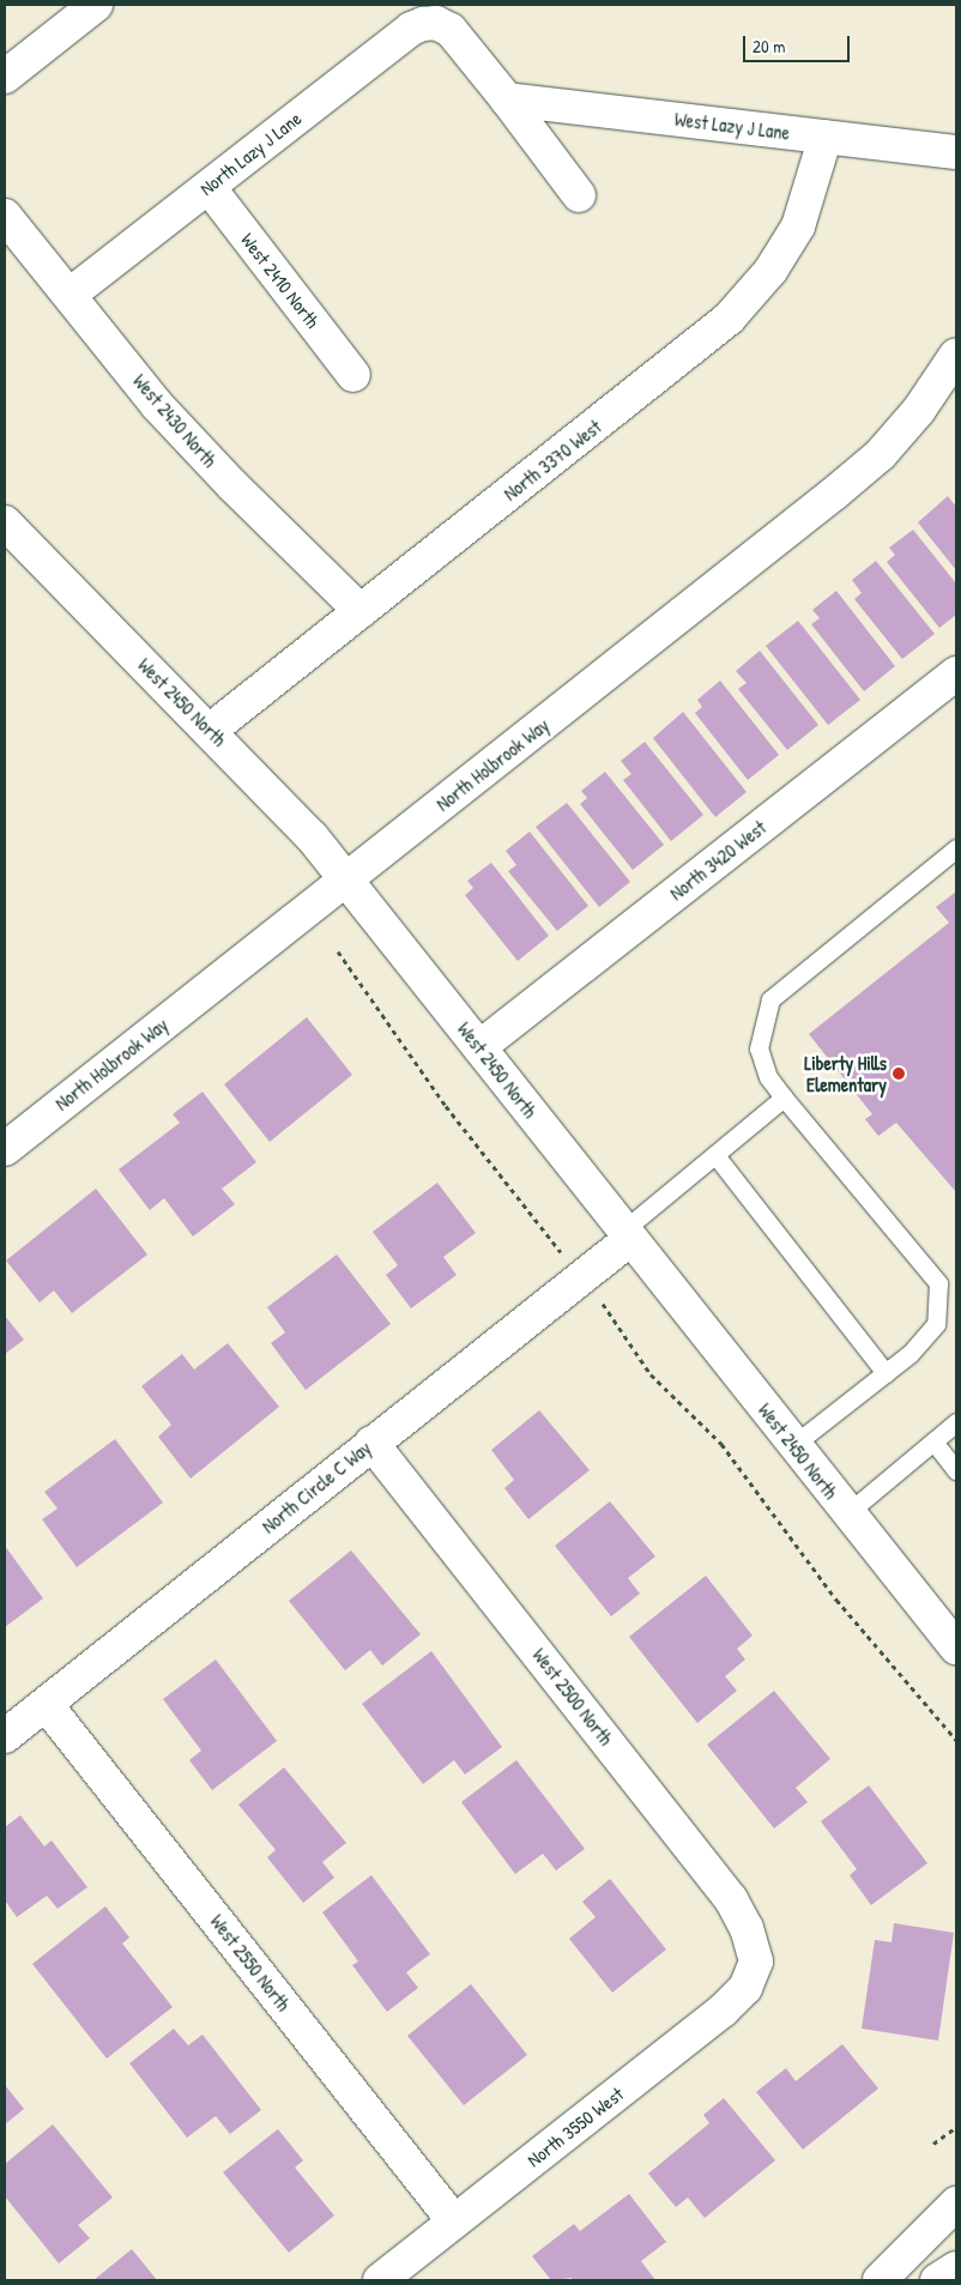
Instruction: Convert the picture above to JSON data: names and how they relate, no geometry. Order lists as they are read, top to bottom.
{
  "streets": {
    "street": [
      "West Lazy J Lane",
      "North Lazy J Lane",
      "West 2410 North",
      "West 2430 North",
      "North 3370 West",
      "West 2450 North",
      "North Holbrook Way",
      "North 3420 West",
      "North Circle C Way",
      "West 2500 North",
      "West 2550 North",
      "North 3550 West"
    ]
  },
  "crossings": [
    ["West Lazy J Lane", "North Lazy J Lane"],
    ["West Lazy J Lane", "North 3370 West"],
    ["North Lazy J Lane", "West 2410 North"],
    ["North Lazy J Lane", "West 2430 North"],
    ["West 2430 North", "North 3370 West"],
    ["North 3370 West", "West 2450 North"],
    ["West 2450 North", "North Holbrook Way"],
    ["West 2450 North", "North 3420 West"],
    ["West 2450 North", "North Circle C Way"],
    ["North Circle C Way", "West 2500 North"],
    ["North Circle C Way", "West 2550 North"],
    ["West 2500 North", "North 3550 West"],
    ["West 2550 North", "North 3550 West"]
  ],
  "places": ["Liberty Hills Elementary"],
  "scale_bar": "20 m"
}
